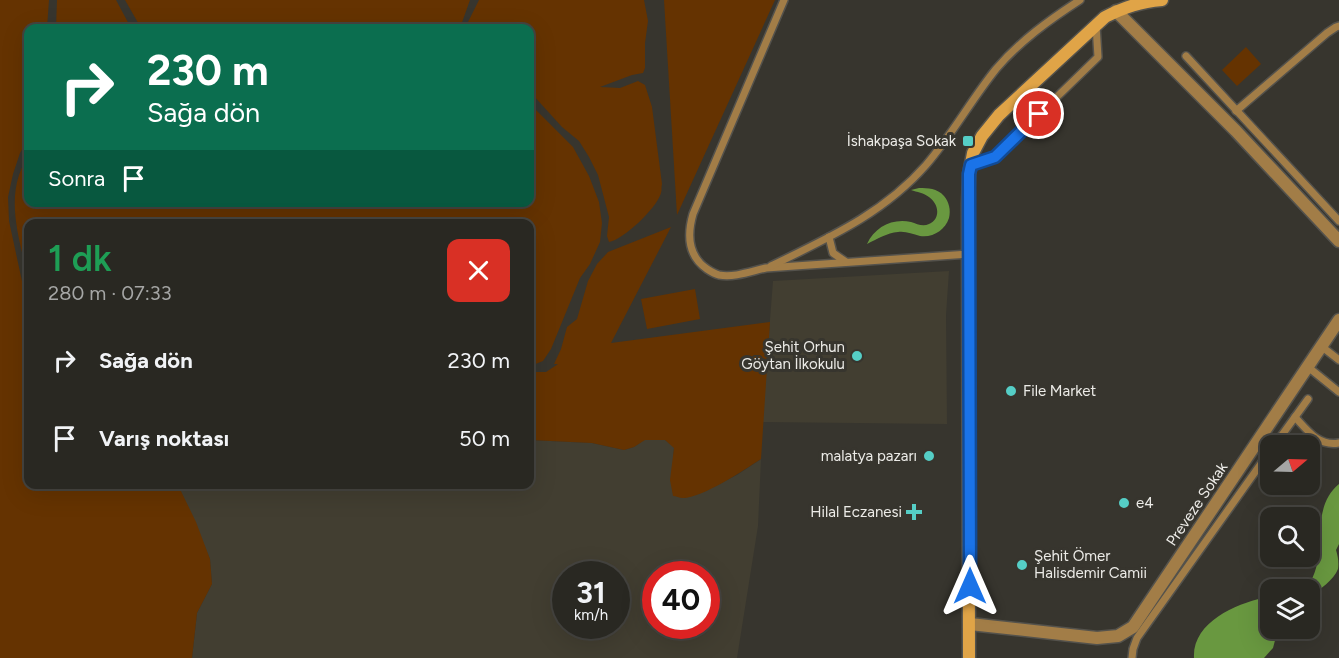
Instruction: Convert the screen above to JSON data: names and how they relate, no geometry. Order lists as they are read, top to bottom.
{
  "streets": {
    "street": ["Preveze Sokak"]
  },
  "places": {
    "transit": ["İshakpaşa Sokak"],
    "other": [
      "Şehit Orhun Göytan İlkokulu",
      "File Market",
      "malatya pazarı",
      "e4",
      "Şehit Ömer Halisdemir Camii"
    ],
    "health": ["Hilal Eczanesi"]
  },
  "north": "right",
  "page": {
    "turn": ["230 m", "Sağa dön"],
    "then": "Sonra",
    "heading": ["1 dk", "280 m · 07:33"],
    "list": [
      {
        "name": "Sağa dön",
        "value": "230 m"
      },
      {
        "name": "Varış noktası",
        "value": "50 m"
      }
    ],
    "speed": "31 km/h",
    "limit": "40"
  }
}
